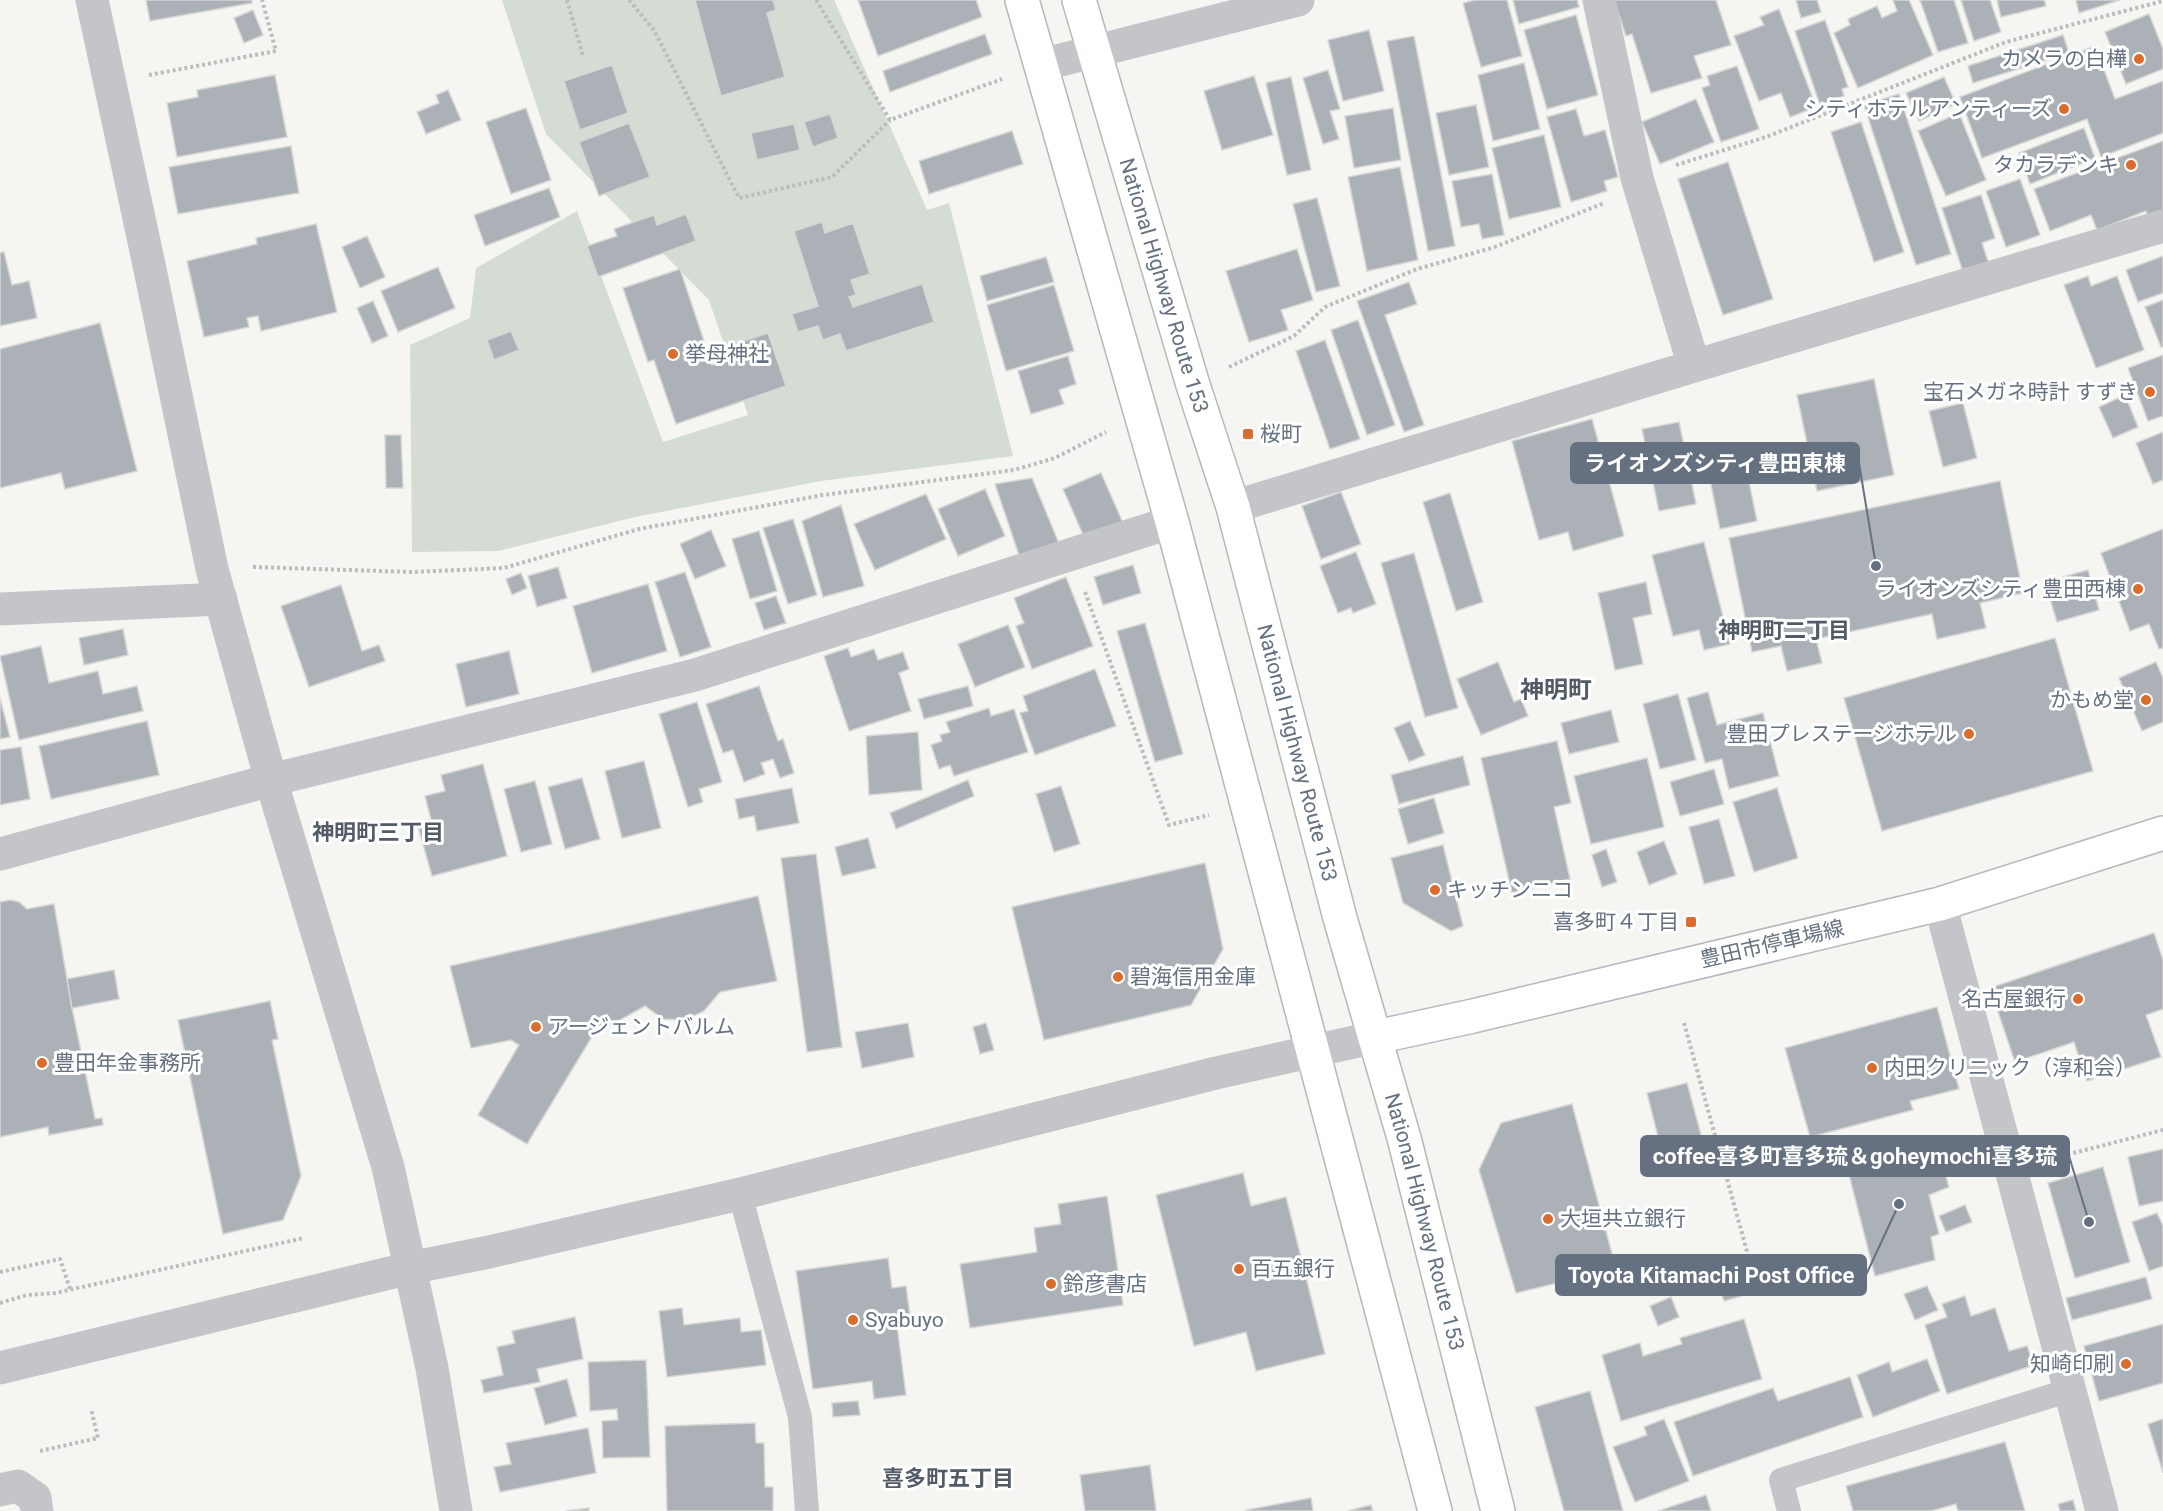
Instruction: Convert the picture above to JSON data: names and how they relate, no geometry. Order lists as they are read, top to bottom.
{
  "streets": {
    "main road": ["National Highway Route 153", "豊田市停車場線"]
  },
  "crossings": [
    ["National Highway Route 153", "豊田市停車場線"]
  ],
  "districts": [
    "神明町二丁目",
    "神明町",
    "神明町三丁目",
    "喜多町五丁目"
  ],
  "places": {
    "other": [
      "カメラの白樺",
      "シティホテルアンティーズ",
      "タカラデンキ",
      "挙母神社",
      "宝石メガネ時計 すずき",
      "ライオンズシティ豊田東棟",
      "ライオンズシティ豊田西棟",
      "かもめ堂",
      "豊田プレステージホテル",
      "キッチンニコ",
      "碧海信用金庫",
      "名古屋銀行",
      "アージェントバルム",
      "豊田年金事務所",
      "内田クリニック（淳和会）",
      "Toyota Kitamachi Post Office",
      "大垣共立銀行",
      "coffee喜多町喜多琉＆goheymochi喜多琉",
      "百五銀行",
      "鈴彦書店",
      "Syabuyo",
      "知崎印刷"
    ],
    "transit": ["桜町", "喜多町４丁目"]
  }
}
